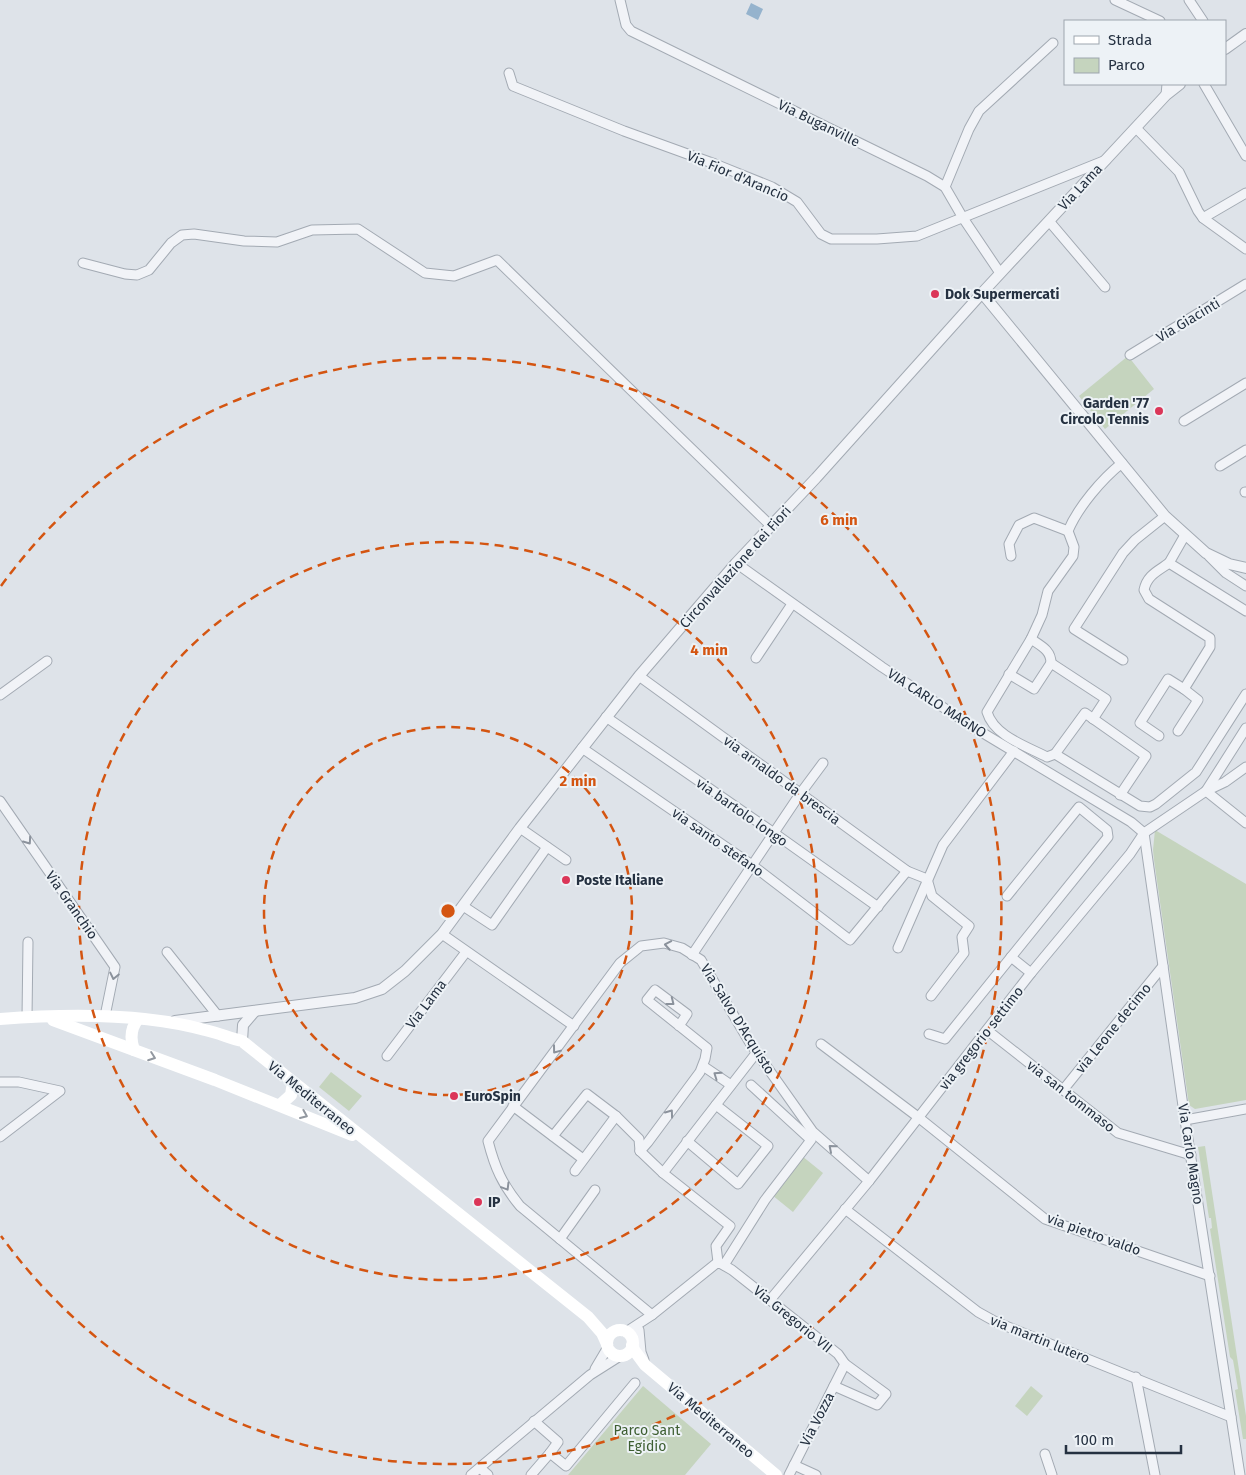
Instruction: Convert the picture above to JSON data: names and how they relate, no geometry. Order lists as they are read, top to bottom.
{
  "streets": {
    "main road": ["Via Mediterraneo"],
    "street": [
      "Via Buganville",
      "Via Fior d'Arancio",
      "Via Lama",
      "Via Giacinti",
      "Circonvallazione dei Fiori",
      "VIA CARLO MAGNO",
      "via arnaldo da brescia",
      "via bartolo longo",
      "via santo stefano",
      "Via Granchio",
      "Via Salvo D'Acquisto",
      "via Leone decimo",
      "via gregorio settimo",
      "via san tommaso",
      "Via Carlo Magno",
      "via pietro valdo",
      "Via Gregorio VII",
      "via martin lutero",
      "Via Vozza"
    ]
  },
  "crossings": [
    ["Via Fior d'Arancio", "Via Lama"],
    ["Via Lama", "Circonvallazione dei Fiori"],
    ["Circonvallazione dei Fiori", "VIA CARLO MAGNO"],
    ["Circonvallazione dei Fiori", "via arnaldo da brescia"],
    ["Circonvallazione dei Fiori", "via bartolo longo"],
    ["Circonvallazione dei Fiori", "via santo stefano"],
    ["Circonvallazione dei Fiori", "Via Mediterraneo"],
    ["VIA CARLO MAGNO", "via gregorio settimo"],
    ["VIA CARLO MAGNO", "Via Carlo Magno"],
    ["via bartolo longo", "via santo stefano"],
    ["Via Granchio", "Via Mediterraneo"],
    ["Via Salvo D'Acquisto", "via gregorio settimo"],
    ["via Leone decimo", "via san tommaso"],
    ["via Leone decimo", "Via Carlo Magno"],
    ["via gregorio settimo", "via san tommaso"],
    ["via gregorio settimo", "Via Carlo Magno"],
    ["via gregorio settimo", "via pietro valdo"],
    ["via gregorio settimo", "Via Gregorio VII"],
    ["via gregorio settimo", "via martin lutero"],
    ["via san tommaso", "Via Carlo Magno"],
    ["Via Carlo Magno", "via pietro valdo"],
    ["Via Carlo Magno", "via martin lutero"],
    ["Via Gregorio VII", "Via Vozza"]
  ],
  "one_way": ["Via Granchio"],
  "parks": ["Parco Sant Egidio"],
  "places": [
    "Dok Supermercati",
    "Garden '77 Circolo Tennis",
    "Poste Italiane",
    "EuroSpin",
    "IP"
  ],
  "legend": ["Strada", "Parco"],
  "scale_bar": "100 m",
  "rings": ["6 min", "4 min", "2 min"]
}
